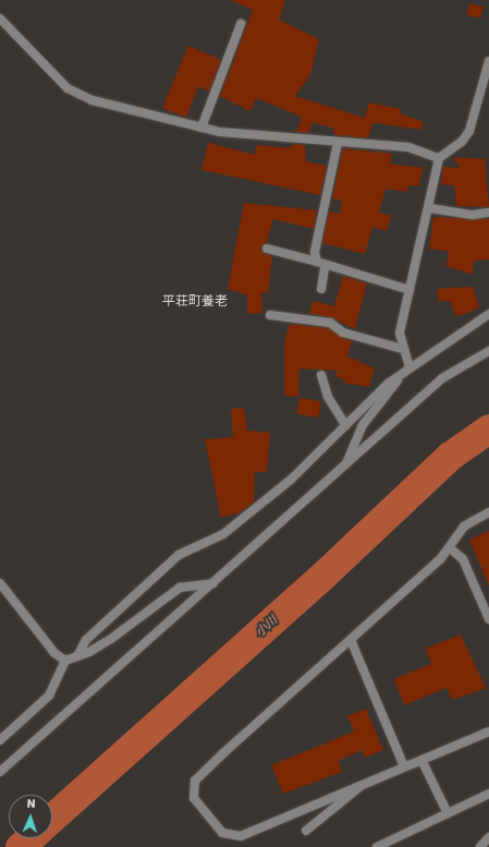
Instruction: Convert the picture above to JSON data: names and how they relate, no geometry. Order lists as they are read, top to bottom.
{
  "districts": ["平荘町養老"],
  "water": ["小川"],
  "north": "top"
}
